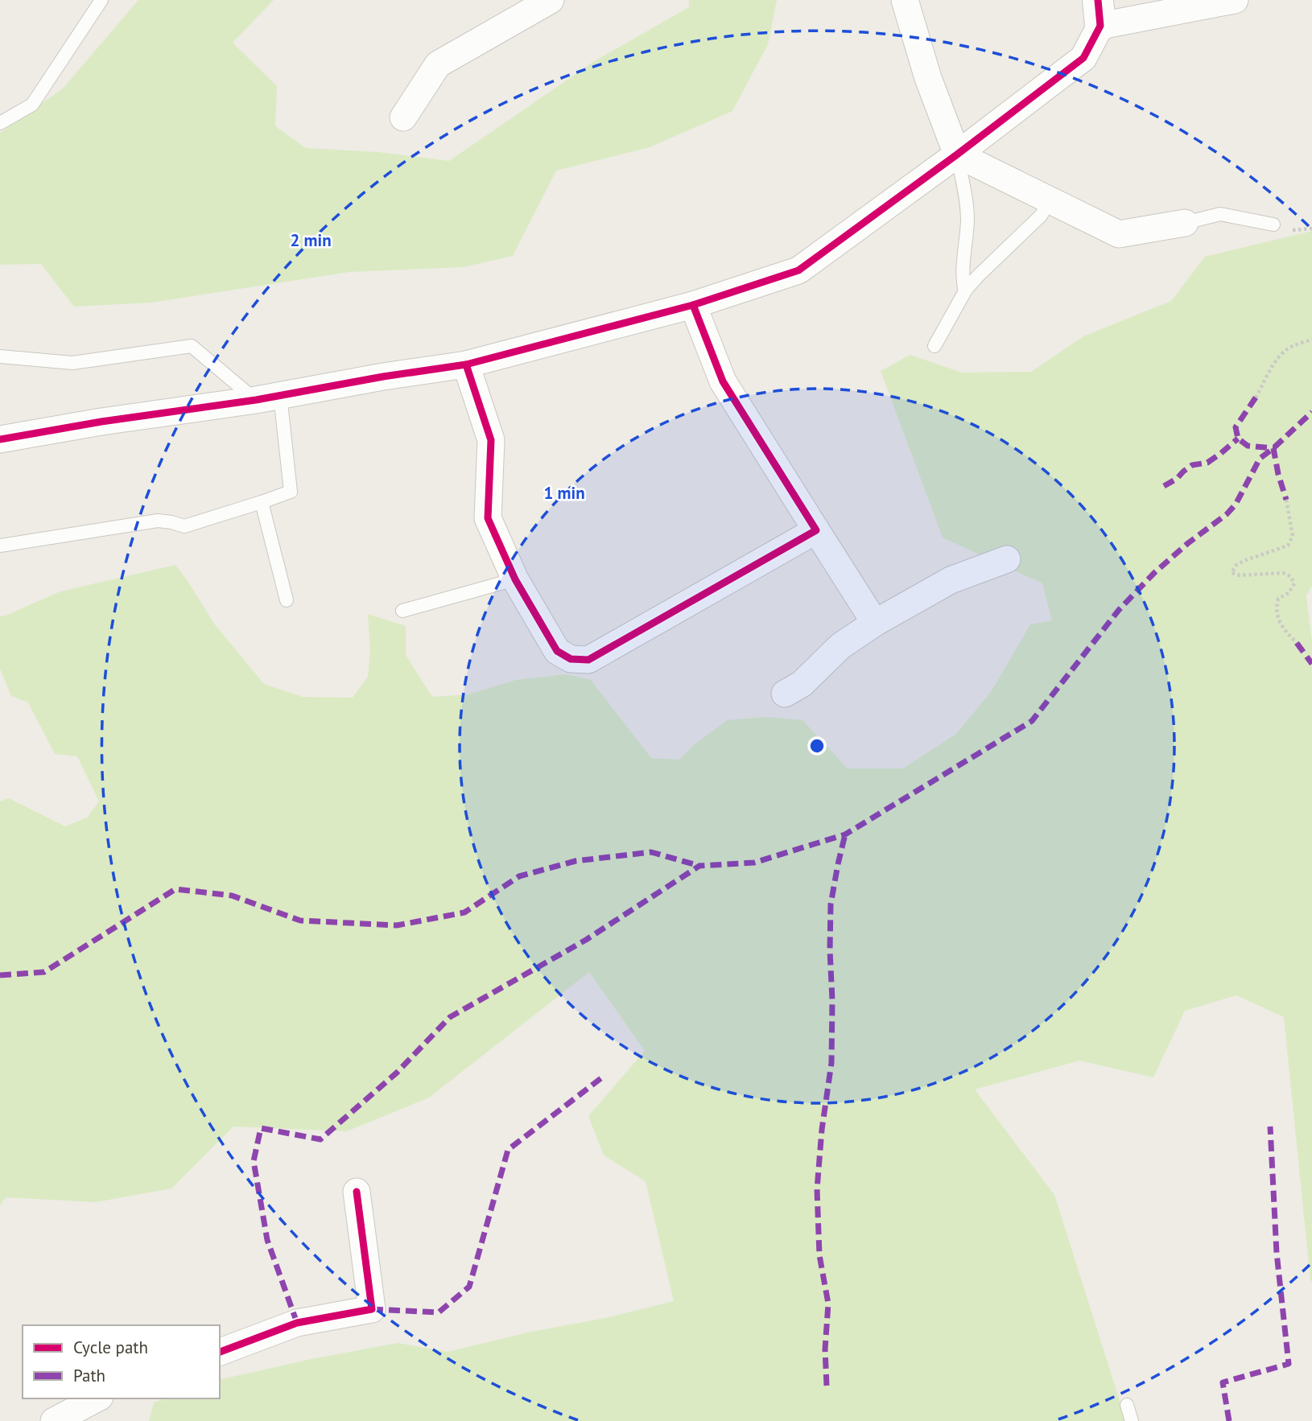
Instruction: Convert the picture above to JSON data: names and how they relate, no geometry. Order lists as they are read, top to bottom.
{
  "legend": ["Cycle path", "Path"],
  "rings": ["2 min", "1 min"]
}
